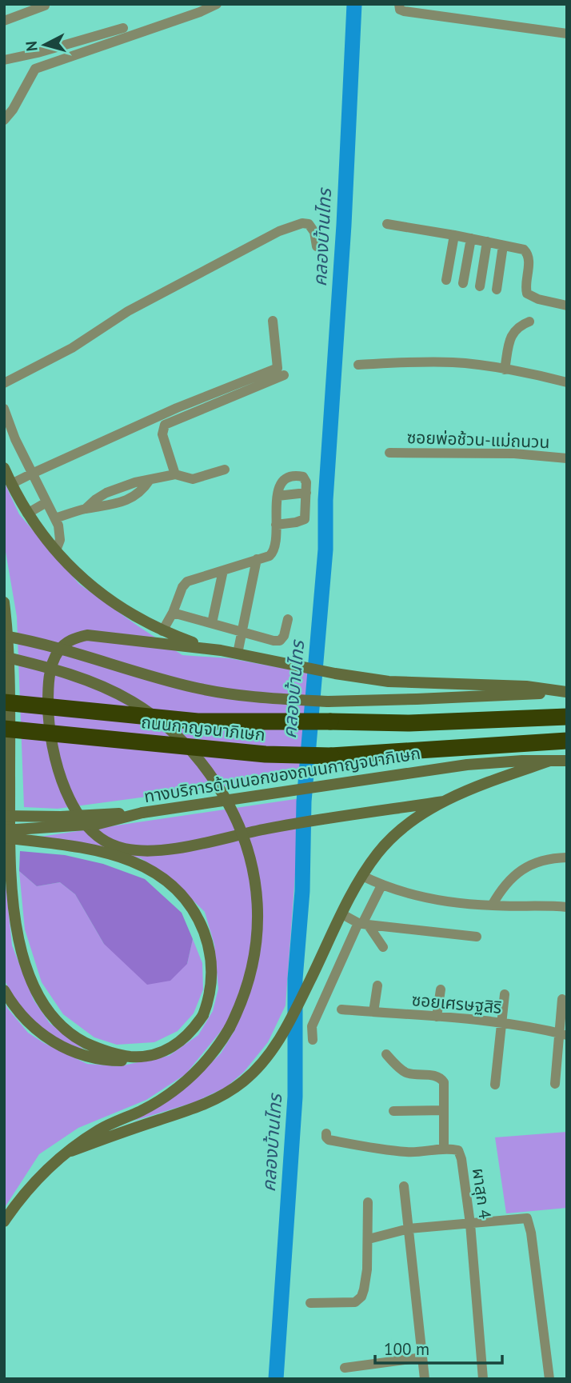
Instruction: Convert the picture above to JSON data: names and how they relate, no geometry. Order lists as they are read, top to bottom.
{
  "streets": {
    "highway": ["ถนนกาญจนาภิเษก"],
    "main road": ["ทางบริการด้านนอกของถนนกาญจนาภิเษก"],
    "street": ["ซอยพ่อช้วน-แม่ถนวน", "ซอยเศรษฐสิริ", "ผาสุก 4"]
  },
  "water": ["คลองบ้านไทร"],
  "scale_bar": "100 m",
  "north": "left"
}
